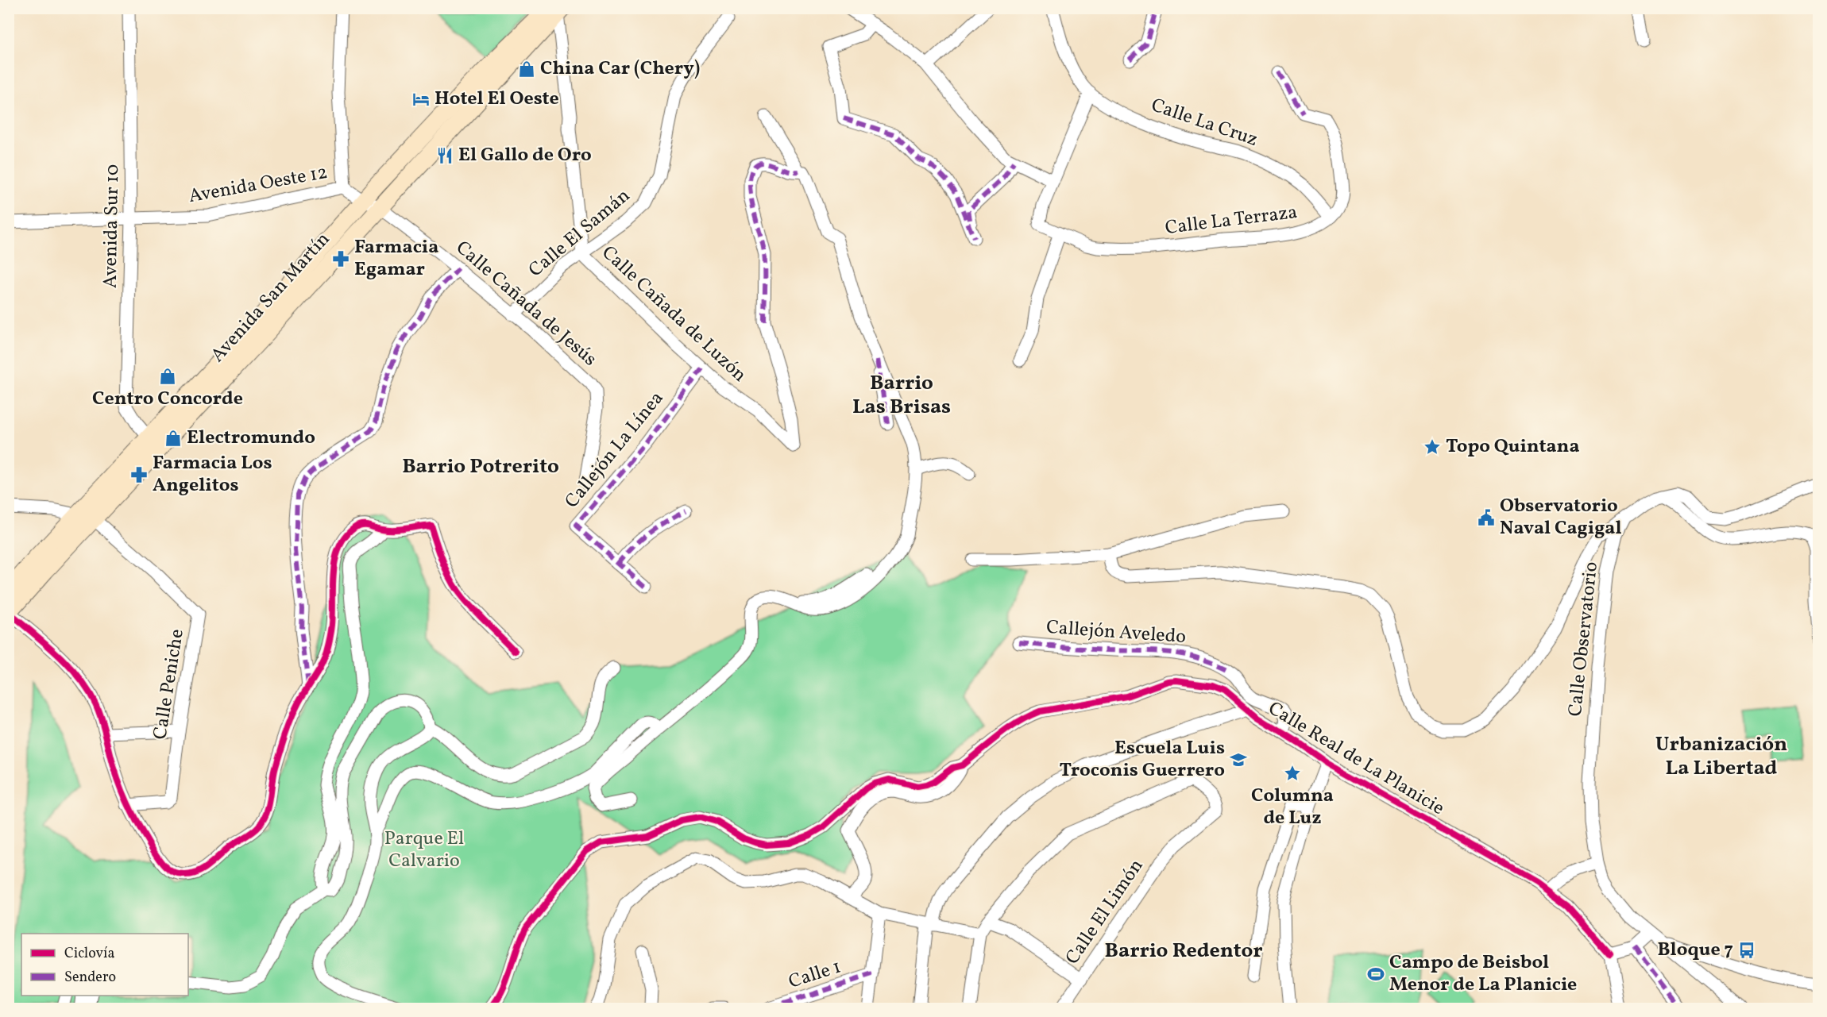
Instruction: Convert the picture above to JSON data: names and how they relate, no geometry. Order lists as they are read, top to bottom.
{
  "streets": {
    "main road": ["Avenida San Martín"],
    "street": [
      "Calle La Cruz",
      "Avenida Oeste 12",
      "Calle La Terraza",
      "Avenida Sur 10",
      "Calle El Samán",
      "Calle Cañada de Jesús",
      "Calle Cañada de Luzón",
      "Callejón La Línea",
      "Callejón Aveledo",
      "Calle Observatorio",
      "Calle Peniche",
      "Calle Real de La Planicie",
      "Calle El Limón",
      "Calle 1"
    ]
  },
  "crossings": [
    ["Calle La Cruz", "Calle La Terraza"],
    ["Avenida Oeste 12", "Avenida Sur 10"],
    ["Avenida Oeste 12", "Calle Cañada de Jesús"],
    ["Avenida Sur 10", "Avenida San Martín"],
    ["Calle El Samán", "Calle Cañada de Jesús"],
    ["Calle El Samán", "Calle Cañada de Luzón"],
    ["Avenida San Martín", "Calle Cañada de Jesús"],
    ["Avenida San Martín", "Calle Cañada de Luzón"],
    ["Avenida San Martín", "Calle Peniche"],
    ["Calle Cañada de Luzón", "Callejón La Línea"],
    ["Callejón Aveledo", "Calle Real de La Planicie"]
  ],
  "districts": [
    "Barrio Las Brisas",
    "Barrio Potrerito",
    "Urbanización La Libertad",
    "Barrio Redentor"
  ],
  "parks": ["Parque El Calvario"],
  "places": {
    "shop": ["China Car (Chery)", "Centro Concorde", "Electromundo"],
    "hotel": ["Hotel El Oeste"],
    "restaurant": ["El Gallo de Oro"],
    "pharmacy": ["Farmacia Egamar", "Farmacia Los Angelitos"],
    "place": ["Topo Quintana", "Columna de Luz"],
    "public building": ["Observatorio Naval Cagigal"],
    "school or university": ["Escuela Luis Troconis Guerrero"],
    "bus stop": ["Bloque 7"],
    "sports": ["Campo de Beisbol Menor de La Planicie"]
  },
  "legend": ["Ciclovía", "Sendero"]
}
